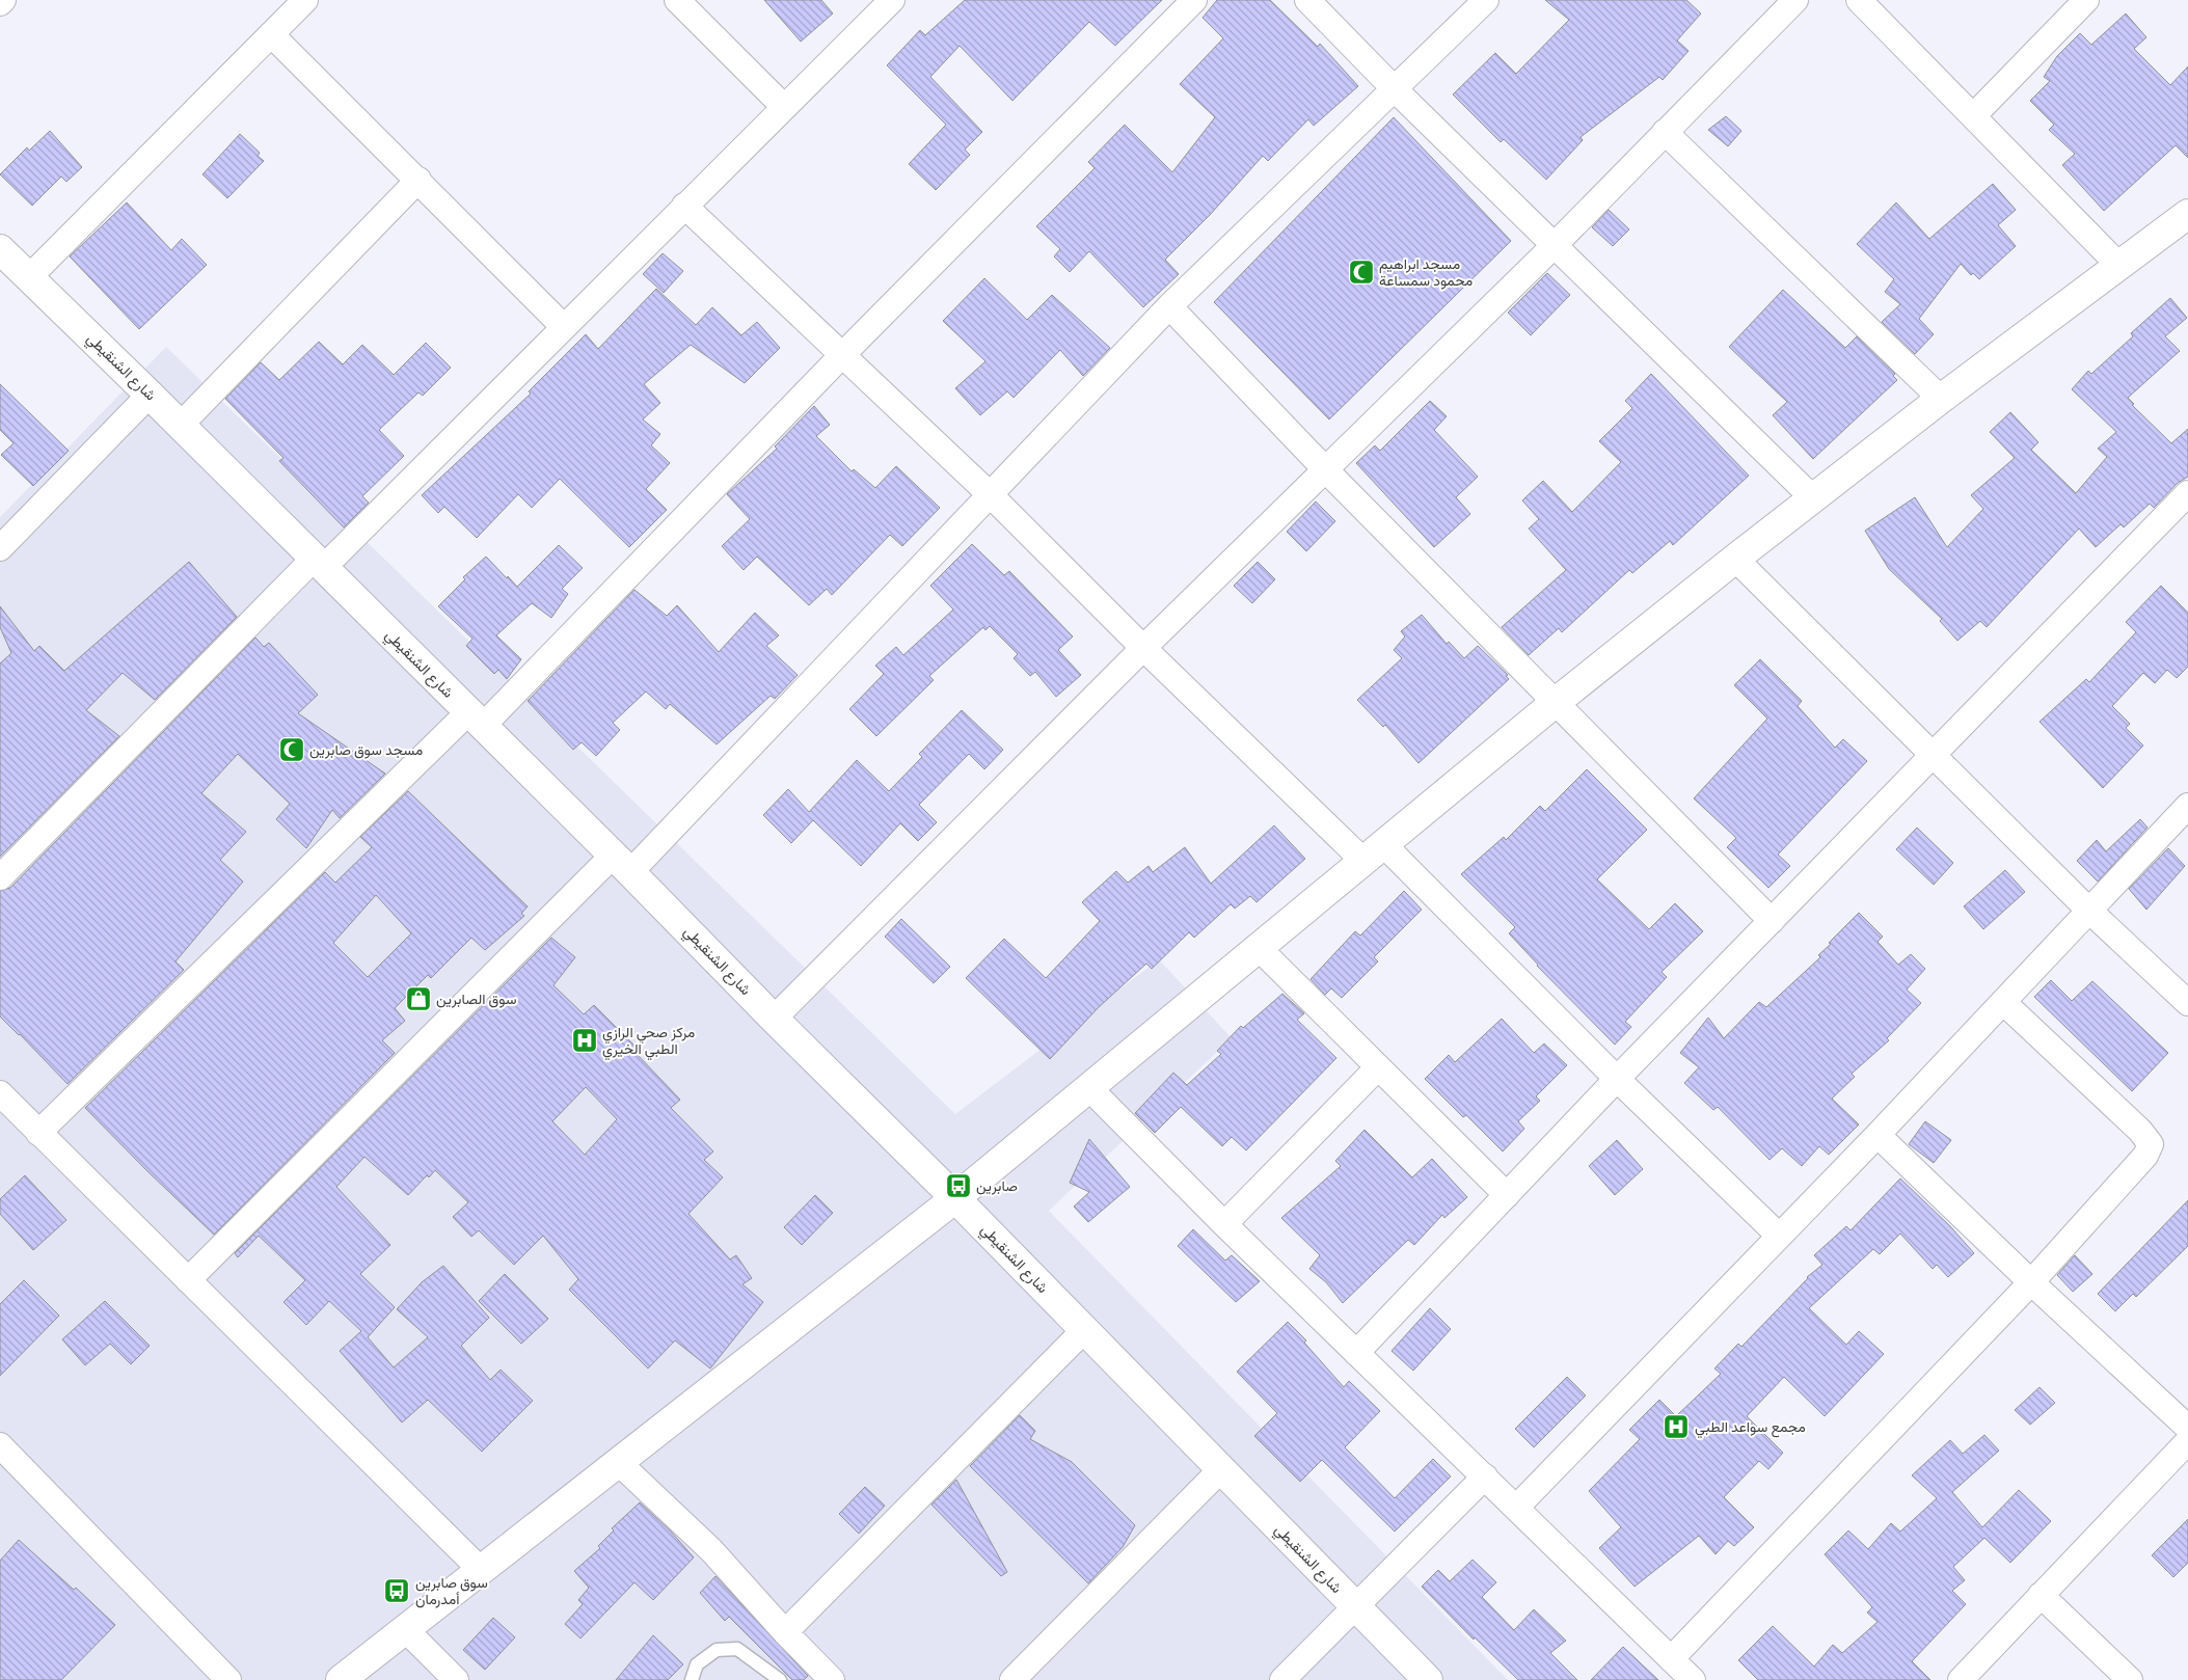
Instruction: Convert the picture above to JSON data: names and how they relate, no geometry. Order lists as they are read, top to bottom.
{
  "streets": {
    "street": ["شارع الشنقيطي"]
  },
  "places": {
    "mosque": ["مسجد ابراهيم محمود سمساعة", "مسجد سوق صابرين"],
    "shop": ["سوق الصابرين"],
    "hospital": ["مركز صحي الرازي الطبي الخيري", "مجمع سواعد الطبي"],
    "bus stop": ["صابرين", "سوق صابرين أمدرمان"]
  }
}
